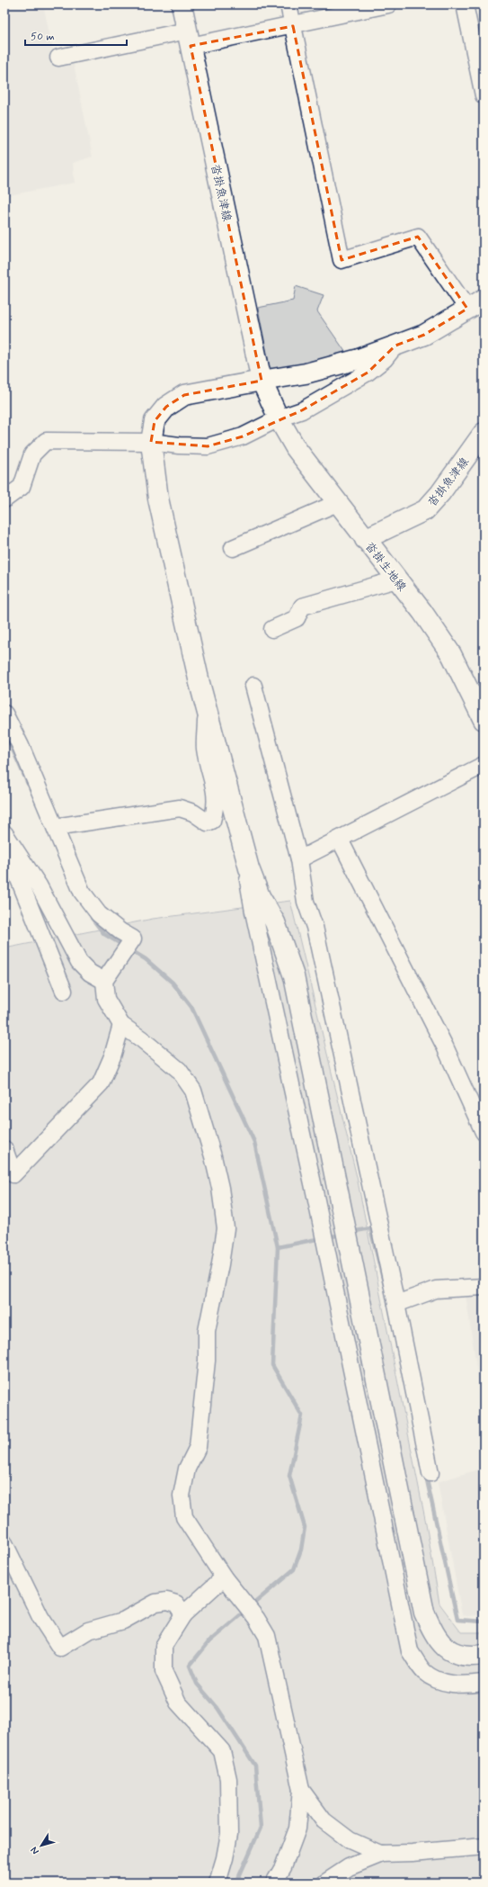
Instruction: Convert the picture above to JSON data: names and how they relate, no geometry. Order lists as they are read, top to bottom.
{
  "streets": {
    "street": ["沓掛魚津線", "沓掛生地線"]
  },
  "crossings": [
    ["沓掛魚津線", "沓掛生地線"]
  ],
  "scale_bar": "50 m",
  "north": "bottom left"
}
